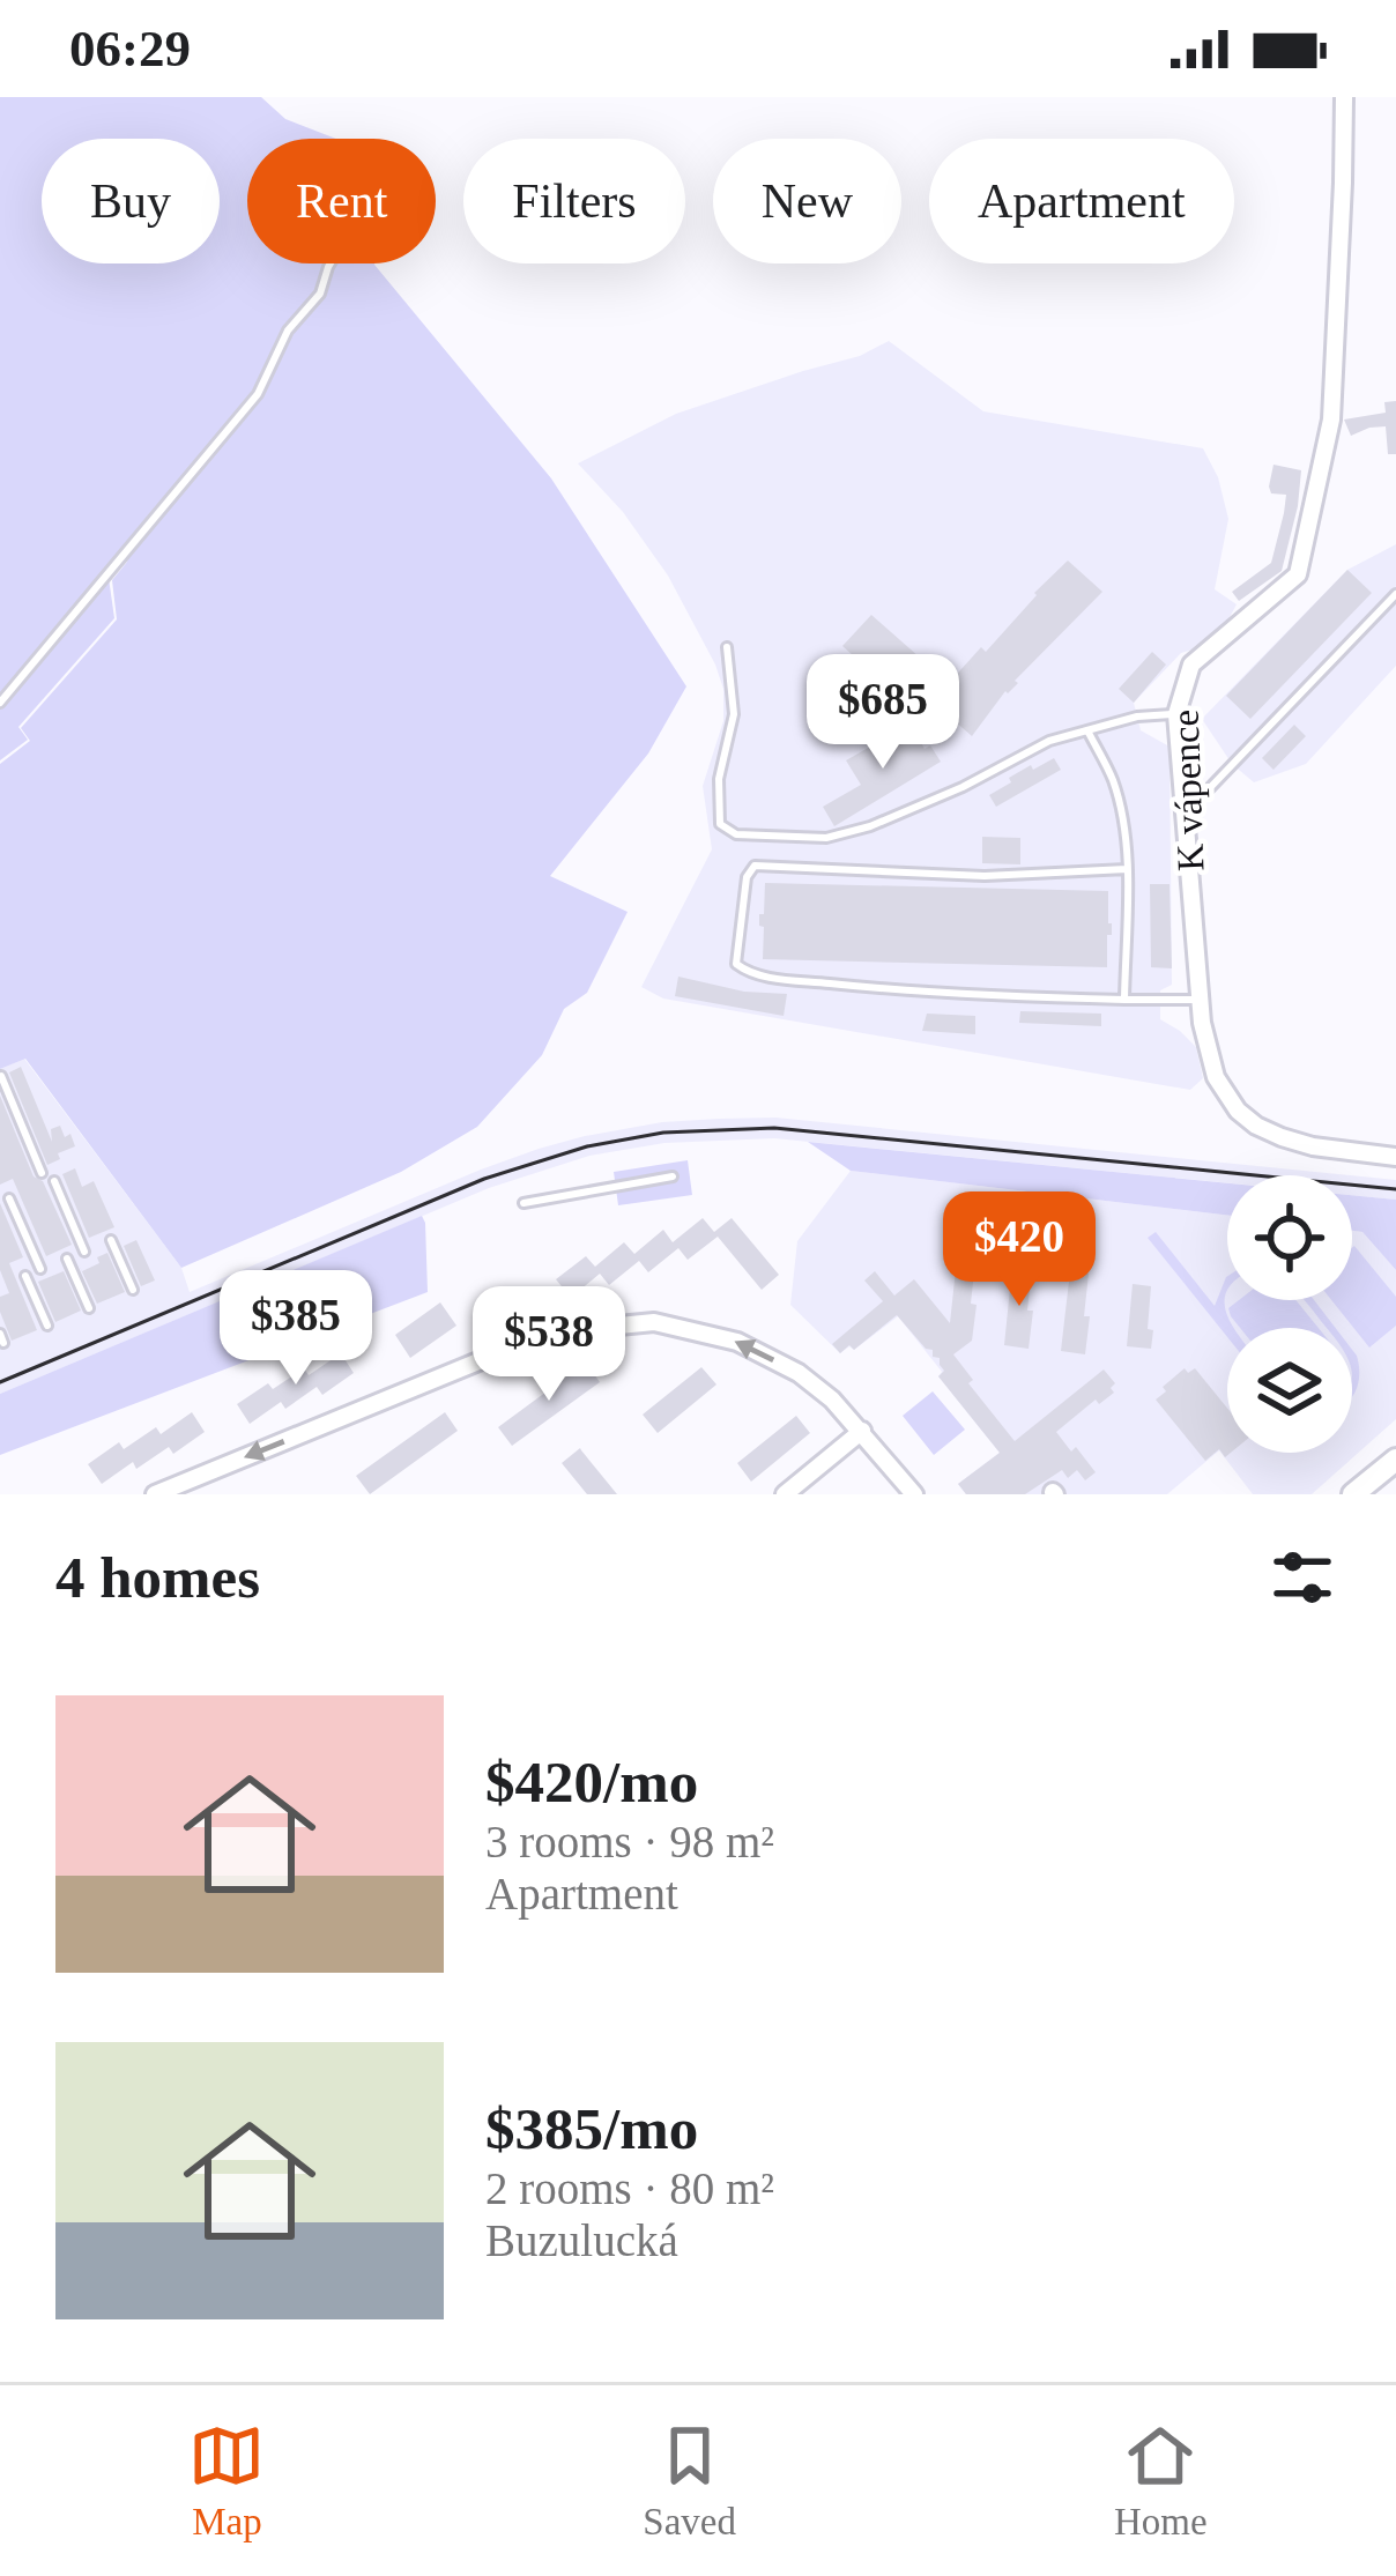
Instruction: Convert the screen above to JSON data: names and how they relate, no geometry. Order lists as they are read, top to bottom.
{
  "streets": {
    "street": ["K vápence"]
  },
  "page": {
    "status": "06:29",
    "chip": [
      "Buy",
      "Rent",
      "Filters",
      "New",
      "Apartment"
    ],
    "price": [
      "$685",
      "$420",
      "$385",
      "$538"
    ],
    "heading": "4 homes",
    "list": [
      {
        "name": "$420/mo",
        "note": "3 rooms · 98 m² · Apartment"
      },
      {
        "name": "$385/mo",
        "note": "2 rooms · 80 m² · Buzulucká"
      }
    ],
    "tabs": ["Map", "Saved", "Home"]
  }
}
